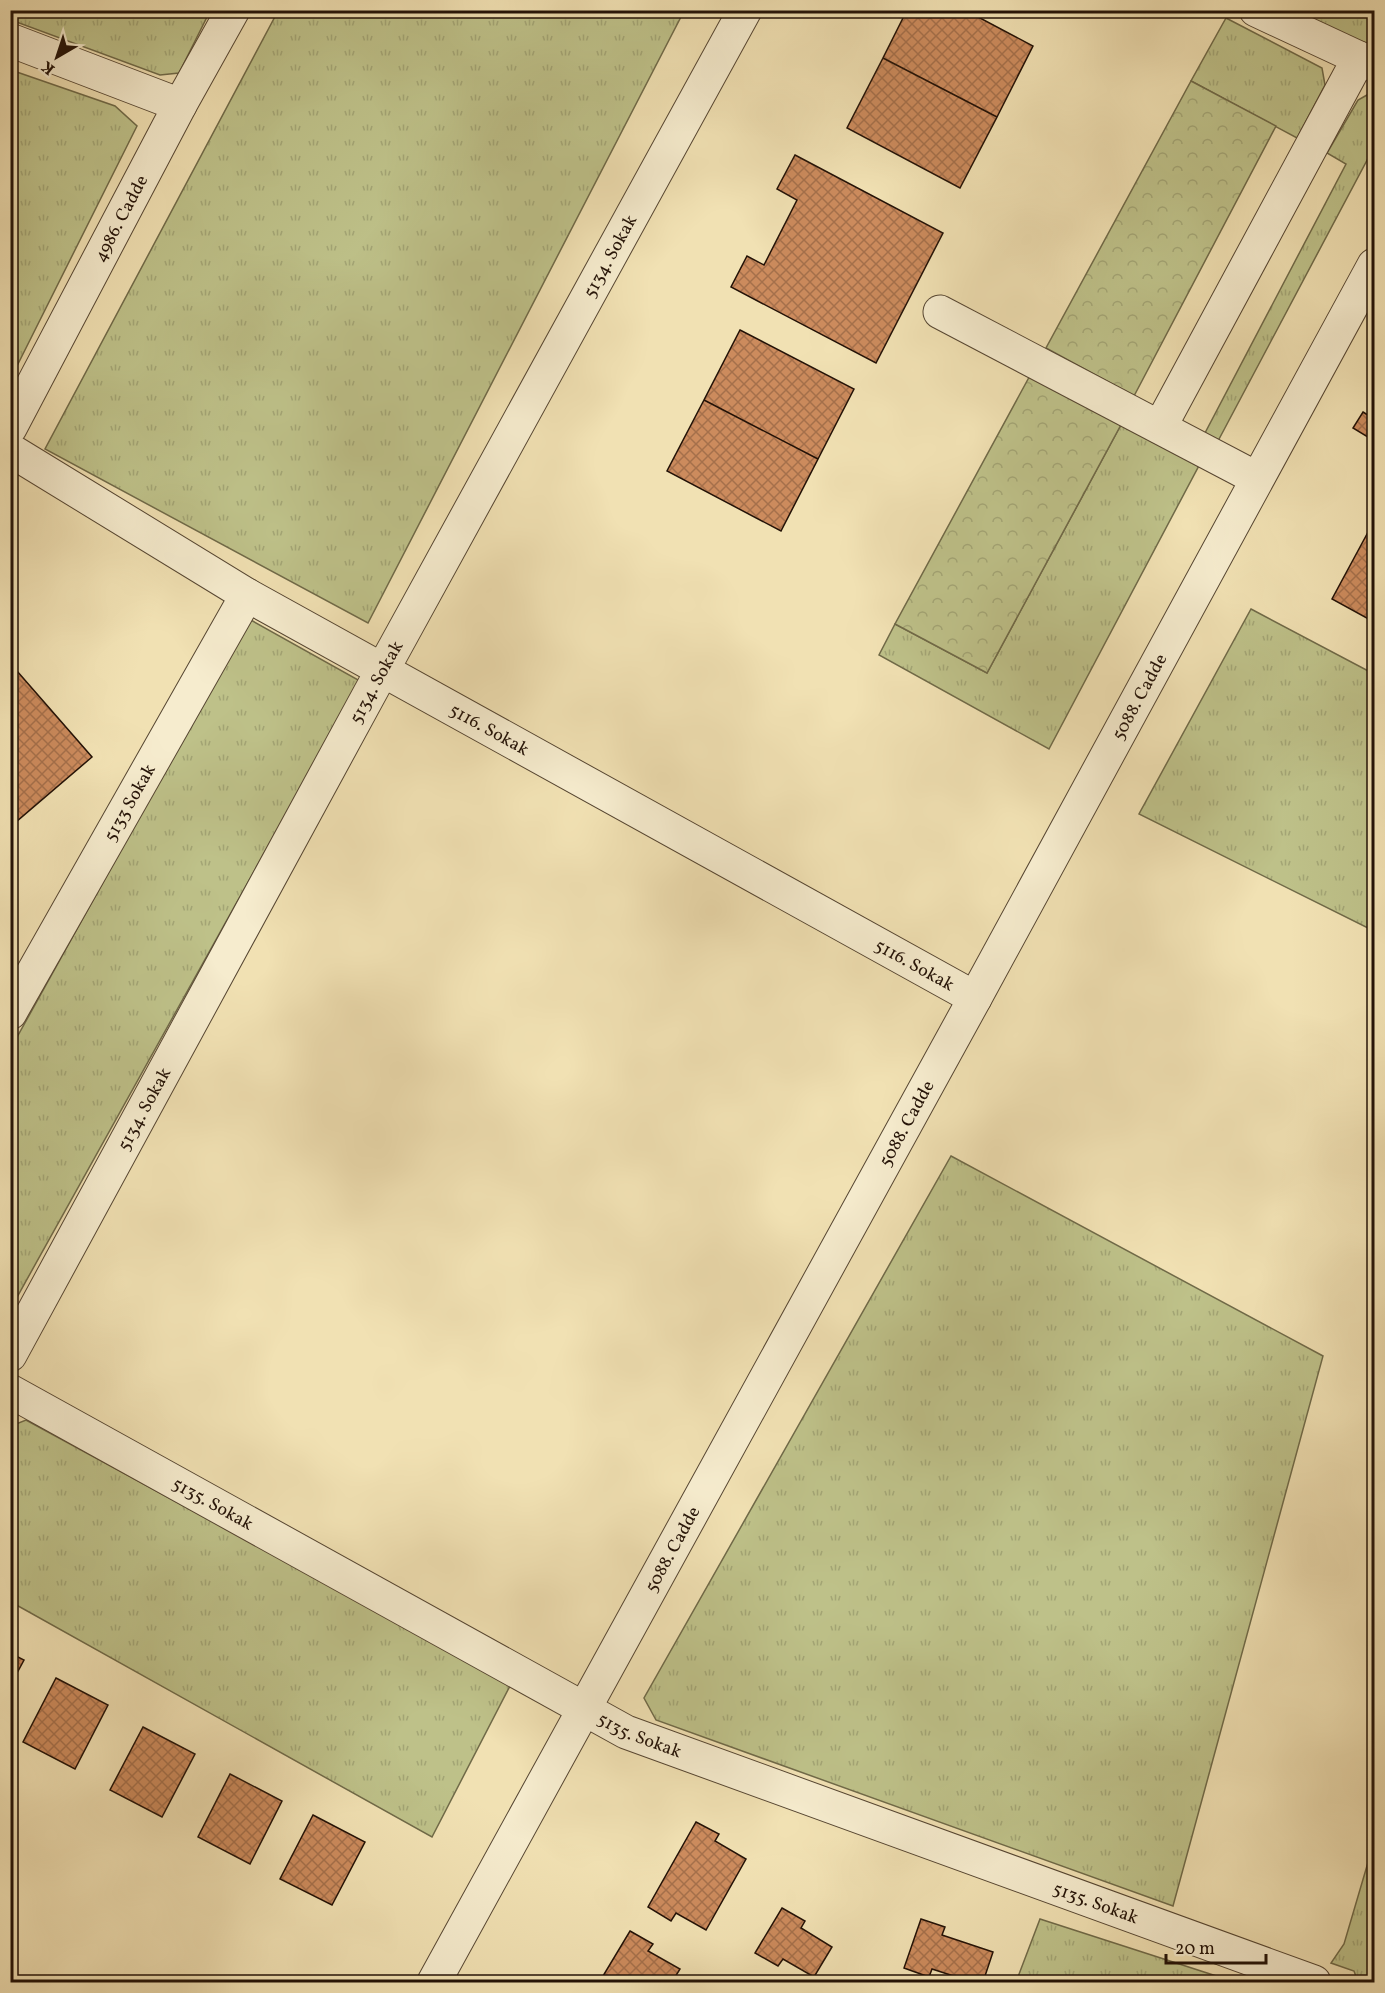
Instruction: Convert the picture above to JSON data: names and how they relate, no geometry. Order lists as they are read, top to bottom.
{
  "streets": {
    "street": [
      "4986. Cadde",
      "5134. Sokak",
      "5088. Cadde",
      "5116. Sokak",
      "5133 Sokak",
      "5135. Sokak"
    ]
  },
  "crossings": [
    ["5134. Sokak", "5116. Sokak"],
    ["5088. Cadde", "5116. Sokak"],
    ["5088. Cadde", "5135. Sokak"],
    ["5116. Sokak", "5133 Sokak"]
  ],
  "scale_bar": "20 m",
  "north": "bottom left"
}
